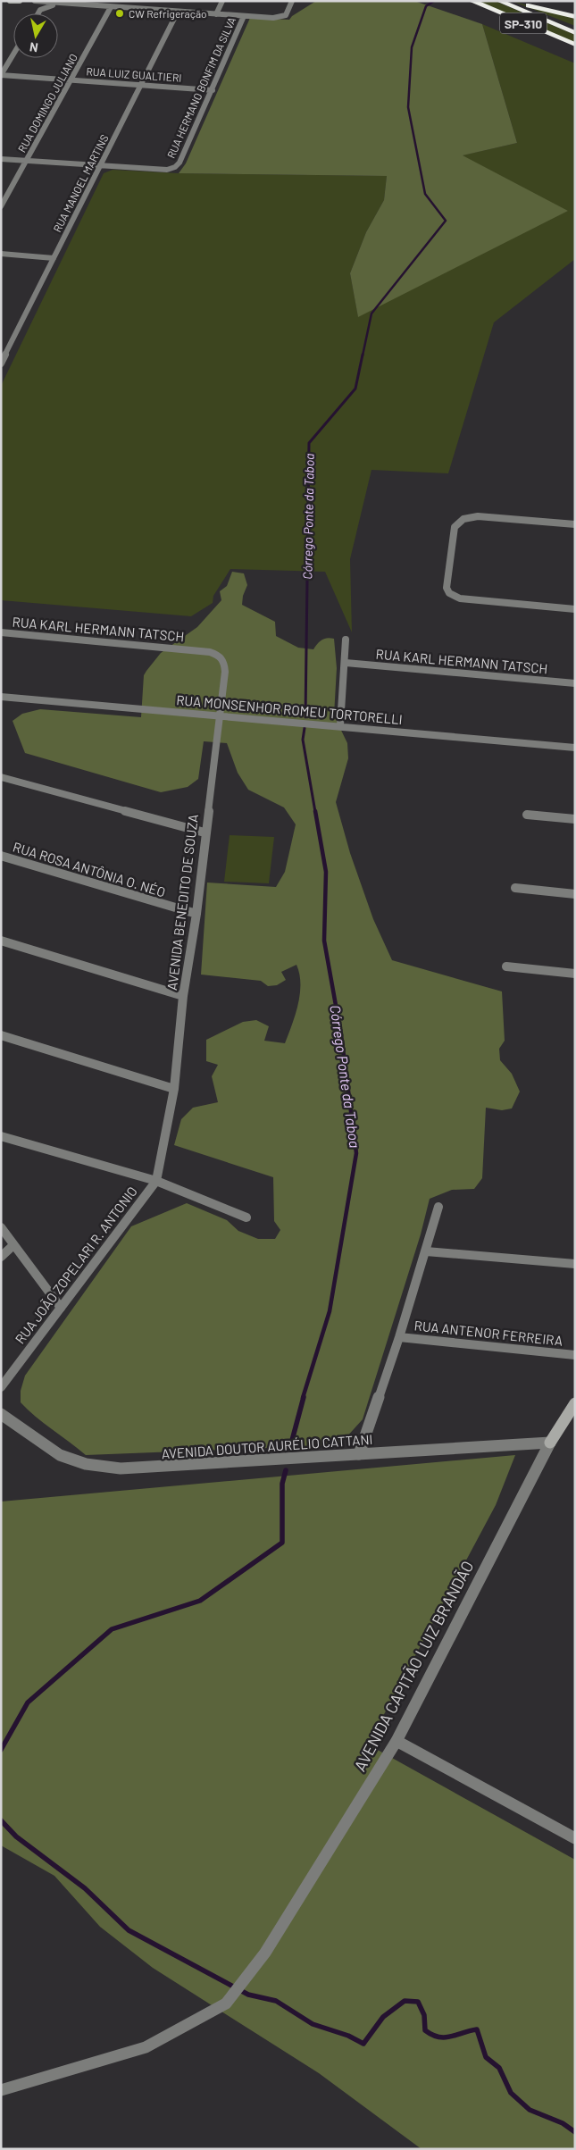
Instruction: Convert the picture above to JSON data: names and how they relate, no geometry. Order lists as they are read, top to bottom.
{
  "streets": {
    "highway": ["SP-310"],
    "main road": ["AVENIDA CAPITÃO LUIZ BRANDÃO"],
    "street": [
      "RUA LUIZ GUALTIERI",
      "RUA HERMANO BONFIM DA SILVA",
      "RUA DOMINGO JULIANO",
      "RUA MANOEL MARTINS",
      "RUA KARL HERMANN TATSCH",
      "RUA MONSENHOR ROMEU TORTORELLI",
      "RUA ROSA ANTÔNIA O. NÉO",
      "AVENIDA BENEDITO DE SOUZA",
      "RUA JOÃO ZOPELARI R. ANTONIO",
      "RUA ANTENOR FERREIRA",
      "AVENIDA DOUTOR AURÉLIO CATTANI"
    ]
  },
  "crossings": [
    ["RUA LUIZ GUALTIERI", "RUA HERMANO BONFIM DA SILVA"],
    ["RUA LUIZ GUALTIERI", "RUA DOMINGO JULIANO"],
    ["RUA LUIZ GUALTIERI", "RUA MANOEL MARTINS"],
    ["RUA HERMANO BONFIM DA SILVA", "RUA MANOEL MARTINS"],
    ["RUA KARL HERMANN TATSCH", "AVENIDA BENEDITO DE SOUZA"],
    ["RUA MONSENHOR ROMEU TORTORELLI", "AVENIDA BENEDITO DE SOUZA"],
    ["RUA ROSA ANTÔNIA O. NÉO", "AVENIDA BENEDITO DE SOUZA"],
    ["AVENIDA BENEDITO DE SOUZA", "RUA JOÃO ZOPELARI R. ANTONIO"],
    ["AVENIDA DOUTOR AURÉLIO CATTANI", "AVENIDA CAPITÃO LUIZ BRANDÃO"]
  ],
  "water": ["Córrego Ponte da Taboa"],
  "places": ["CW Refrigeração"],
  "north": "bottom"
}
